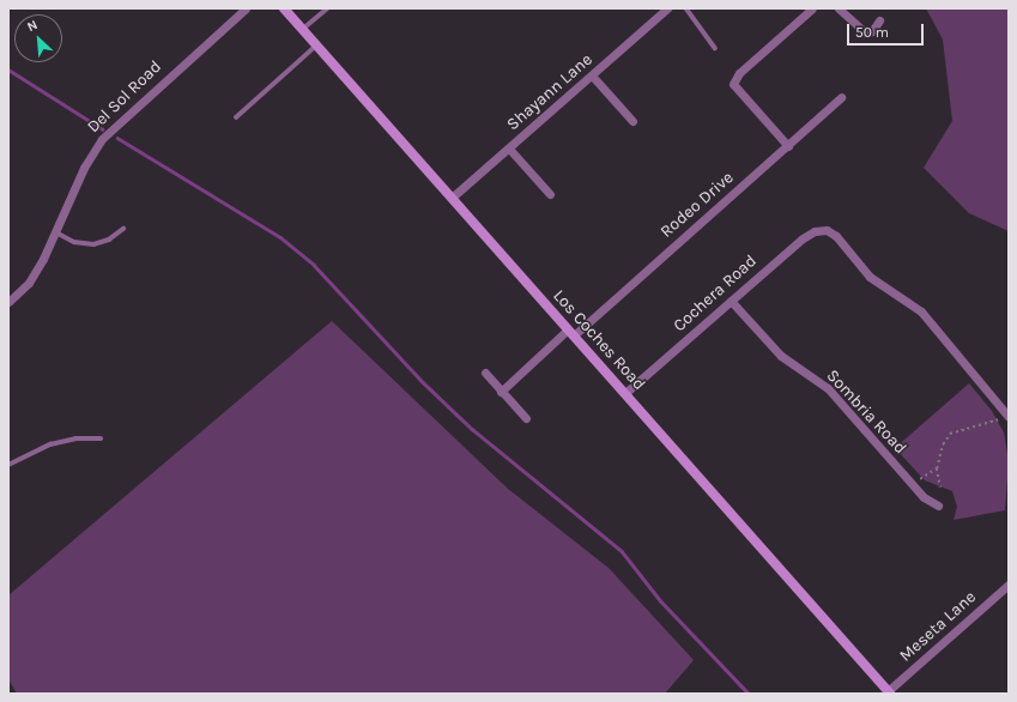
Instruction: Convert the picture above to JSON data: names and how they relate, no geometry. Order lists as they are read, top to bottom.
{
  "streets": {
    "main road": ["Los Coches Road"],
    "street": [
      "Shayann Lane",
      "Del Sol Road",
      "Rodeo Drive",
      "Cochera Road",
      "Sombria Road",
      "Meseta Lane"
    ]
  },
  "crossings": [
    ["Shayann Lane", "Los Coches Road"],
    ["Rodeo Drive", "Los Coches Road"],
    ["Cochera Road", "Los Coches Road"],
    ["Cochera Road", "Sombria Road"],
    ["Los Coches Road", "Meseta Lane"]
  ],
  "scale_bar": "50 m",
  "north": "top left"
}
